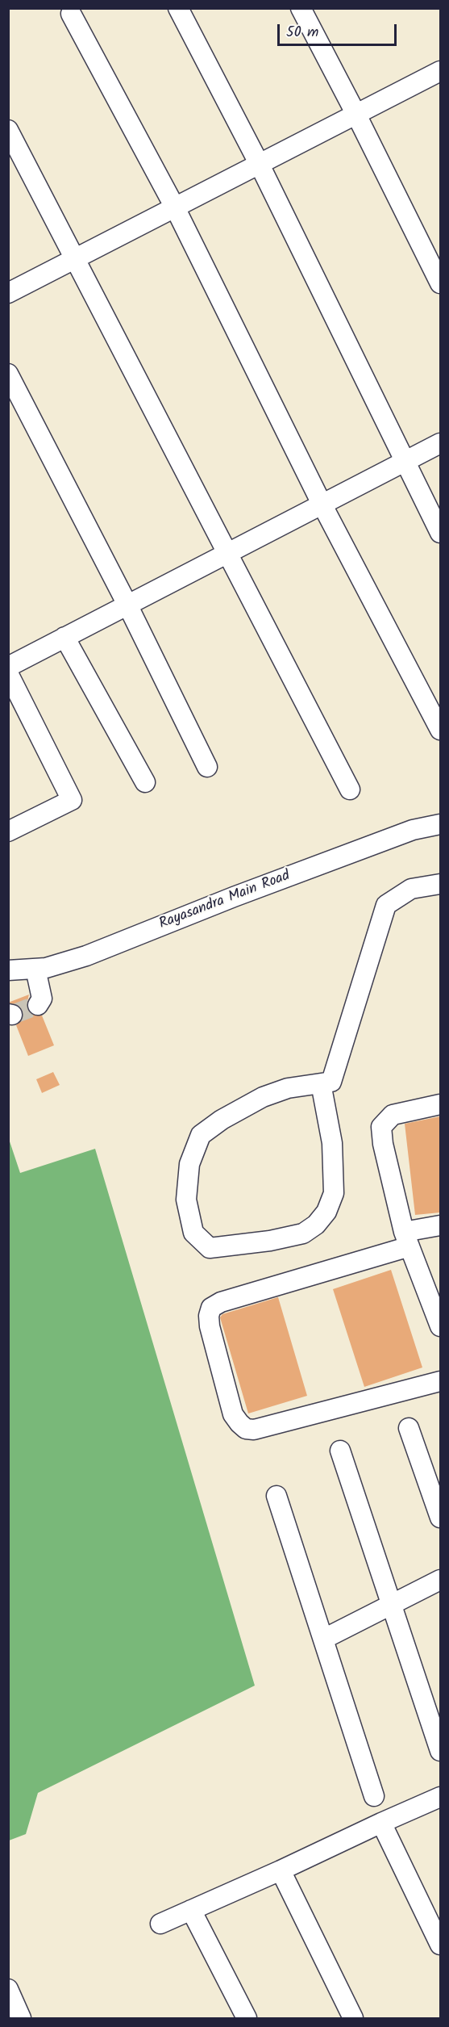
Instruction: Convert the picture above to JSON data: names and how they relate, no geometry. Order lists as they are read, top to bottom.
{
  "streets": {
    "street": ["Rayasandra Main Road"]
  },
  "scale_bar": "50 m"
}
